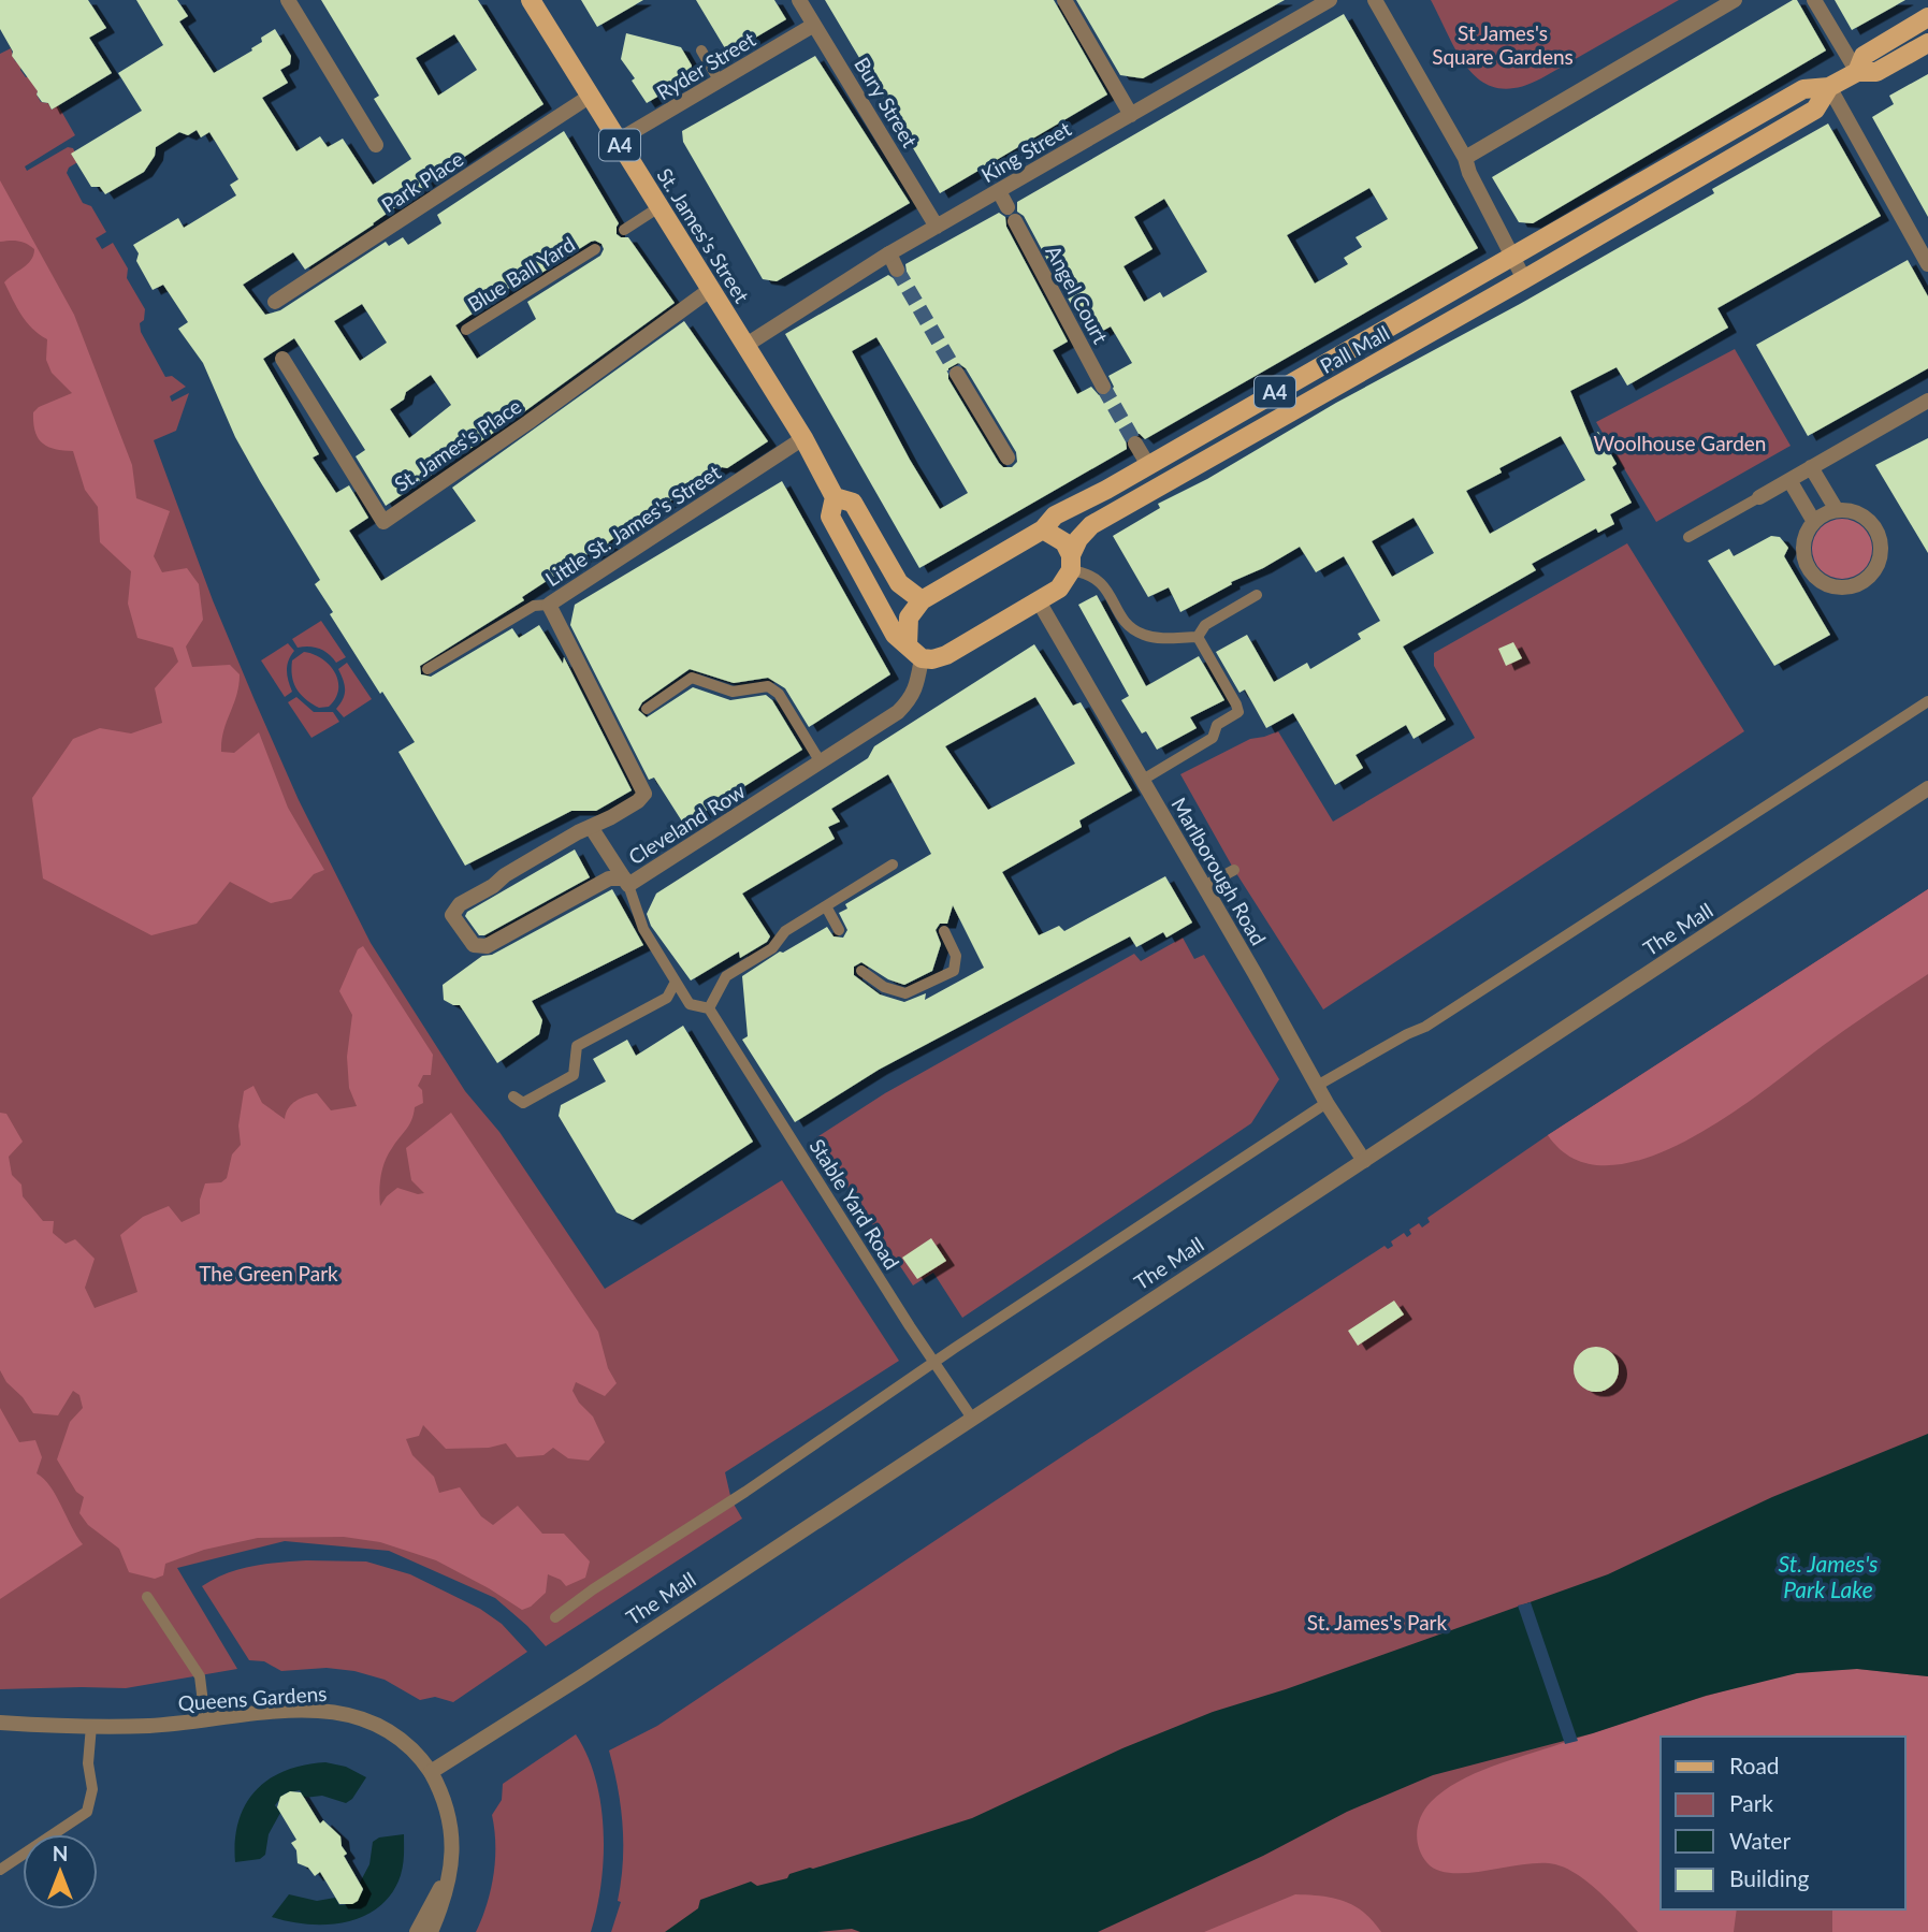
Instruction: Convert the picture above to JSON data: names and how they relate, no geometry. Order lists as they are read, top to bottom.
{
  "streets": {
    "main road": ["A4", "St. James's Street", "Pall Mall"],
    "street": [
      "Ryder Street",
      "Bury Street",
      "King Street",
      "Park Place",
      "Angel Court",
      "St. James's Place",
      "Little St. James's Street",
      "Cleveland Row",
      "Marlborough Road",
      "The Mall",
      "Queens Gardens"
    ],
    "lane": ["Blue Ball Yard", "Stable Yard Road"]
  },
  "crossings": [
    ["Ryder Street", "Bury Street"],
    ["Ryder Street", "St. James's Street"],
    ["Bury Street", "King Street"],
    ["King Street", "St. James's Street"],
    ["King Street", "Angel Court"],
    ["Park Place", "St. James's Street"],
    ["St. James's Street", "Pall Mall"],
    ["St. James's Street", "St. James's Place"],
    ["St. James's Street", "Little St. James's Street"],
    ["St. James's Street", "Cleveland Row"],
    ["Pall Mall", "Cleveland Row"],
    ["Pall Mall", "Marlborough Road"],
    ["Little St. James's Street", "Cleveland Row"],
    ["Cleveland Row", "Stable Yard Road"],
    ["Marlborough Road", "The Mall"],
    ["The Mall", "Stable Yard Road"],
    ["The Mall", "Queens Gardens"]
  ],
  "water": ["St. James's Park Lake"],
  "parks": [
    "St James's Square Gardens",
    "Woolhouse Garden",
    "The Green Park",
    "St. James's Park"
  ],
  "legend": [
    "Road",
    "Park",
    "Water",
    "Building"
  ],
  "north": "top"
}
